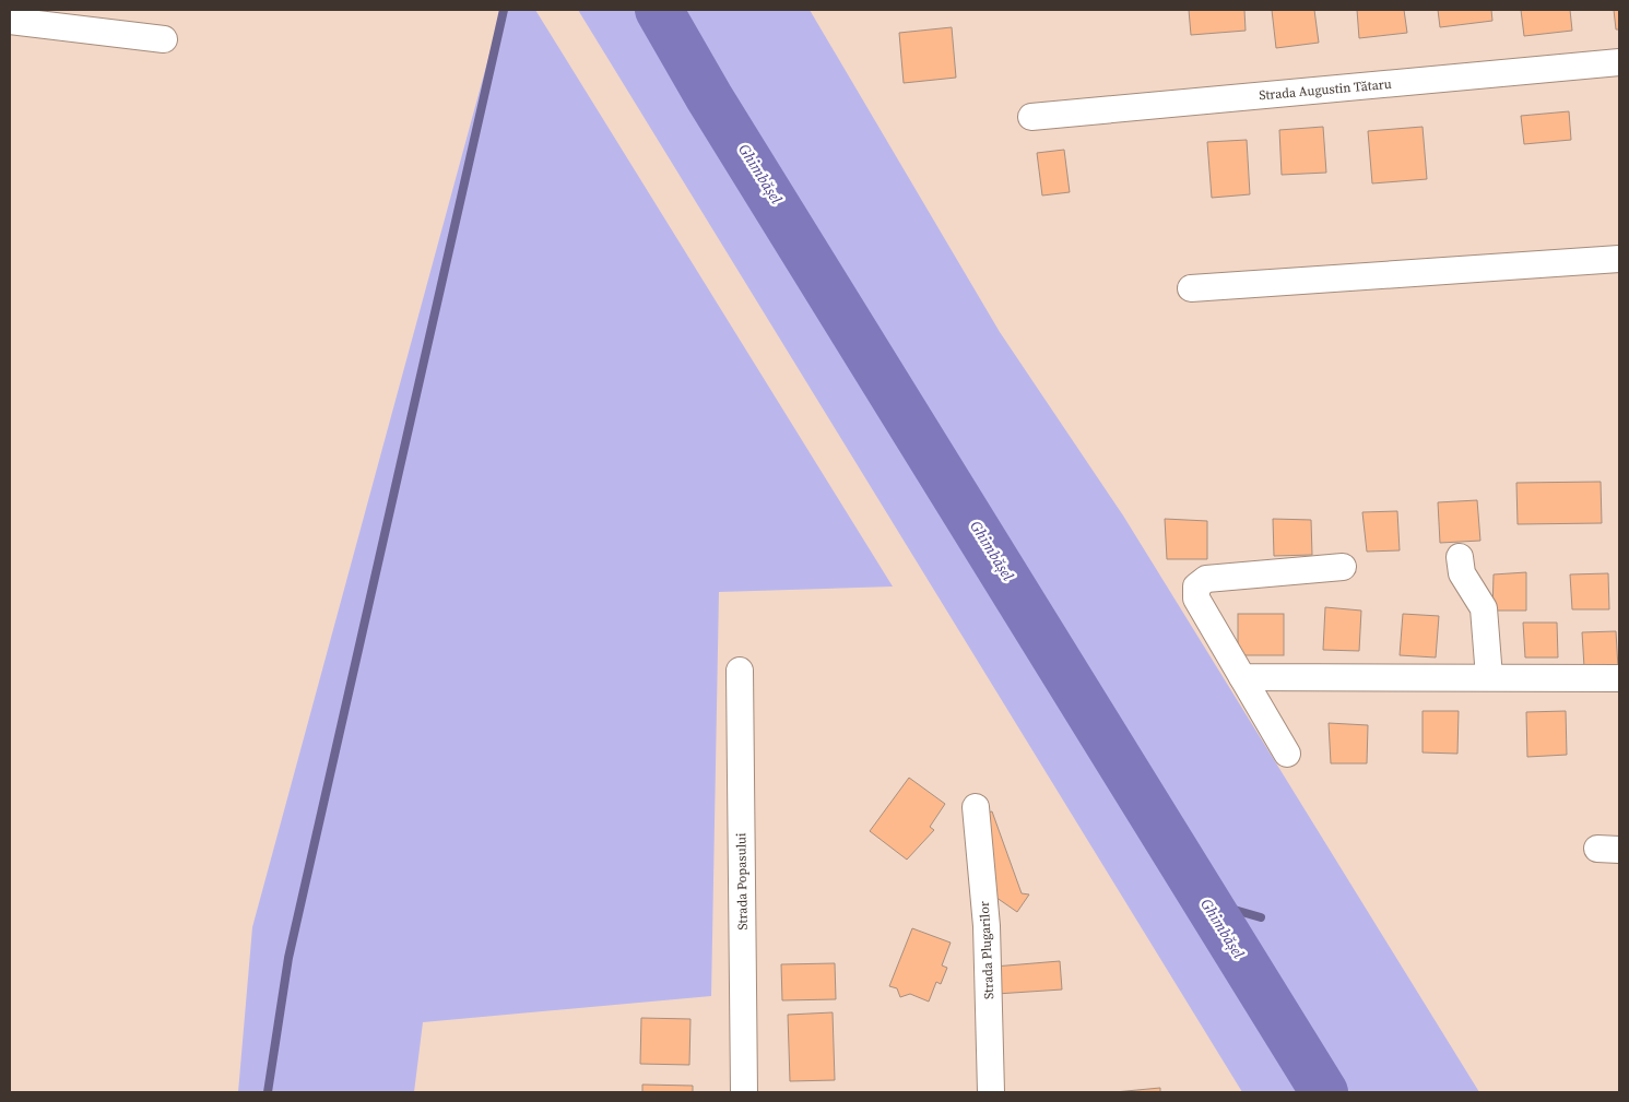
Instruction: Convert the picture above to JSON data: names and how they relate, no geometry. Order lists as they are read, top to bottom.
{
  "streets": {
    "street": ["Strada Augustin Tătaru", "Strada Popasului", "Strada Plugarilor"]
  },
  "water": ["Ghimbășel"]
}
